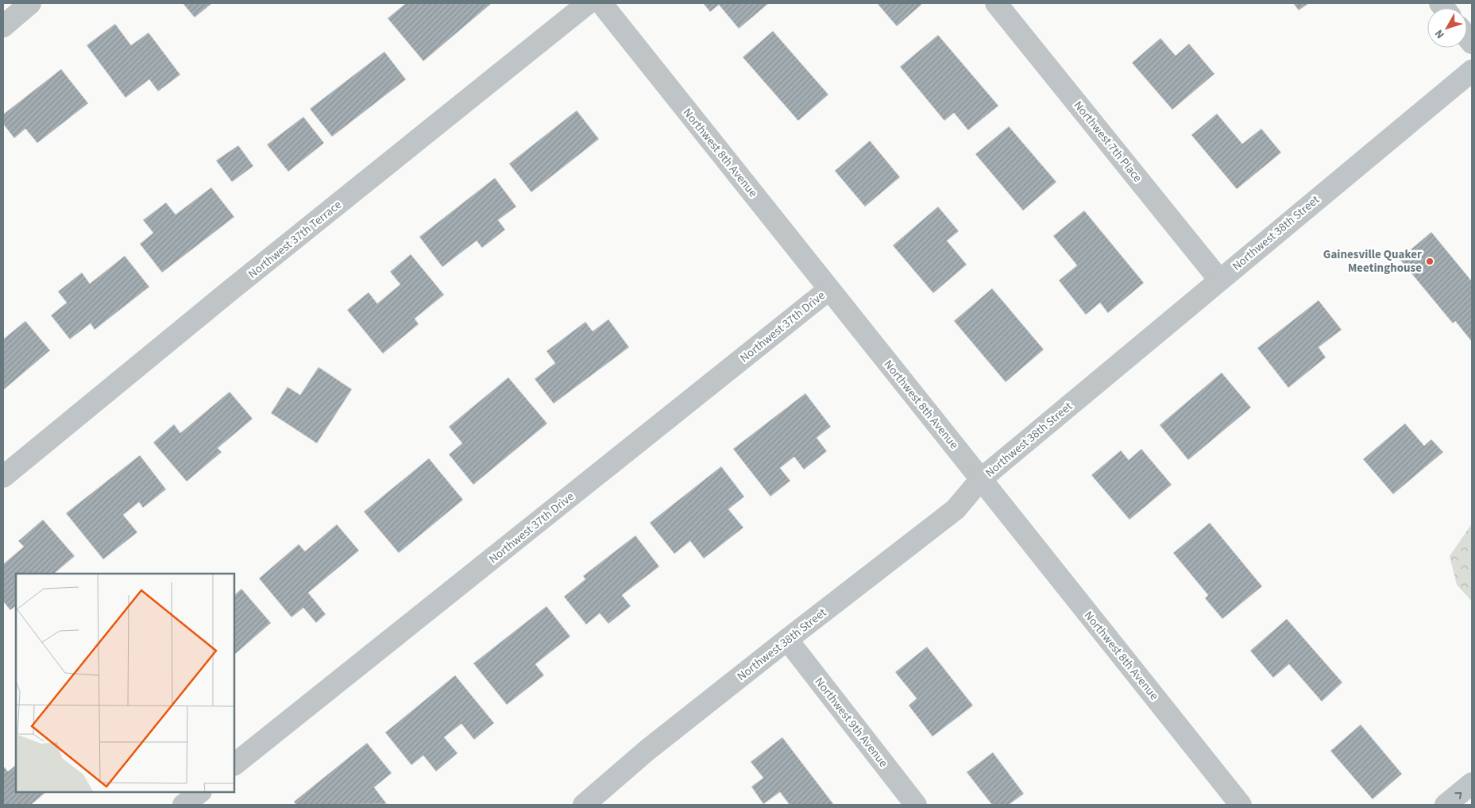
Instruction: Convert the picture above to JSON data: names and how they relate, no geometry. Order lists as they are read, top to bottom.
{
  "streets": {
    "street": [
      "Northwest 7th Place",
      "Northwest 8th Avenue",
      "Northwest 38th Street",
      "Northwest 37th Terrace",
      "Northwest 37th Drive",
      "Northwest 9th Avenue"
    ]
  },
  "crossings": [
    ["Northwest 7th Place", "Northwest 38th Street"],
    ["Northwest 8th Avenue", "Northwest 38th Street"],
    ["Northwest 8th Avenue", "Northwest 37th Drive"],
    ["Northwest 38th Street", "Northwest 9th Avenue"]
  ],
  "places": ["Gainesville Quaker Meetinghouse"],
  "north": "bottom left"
}
